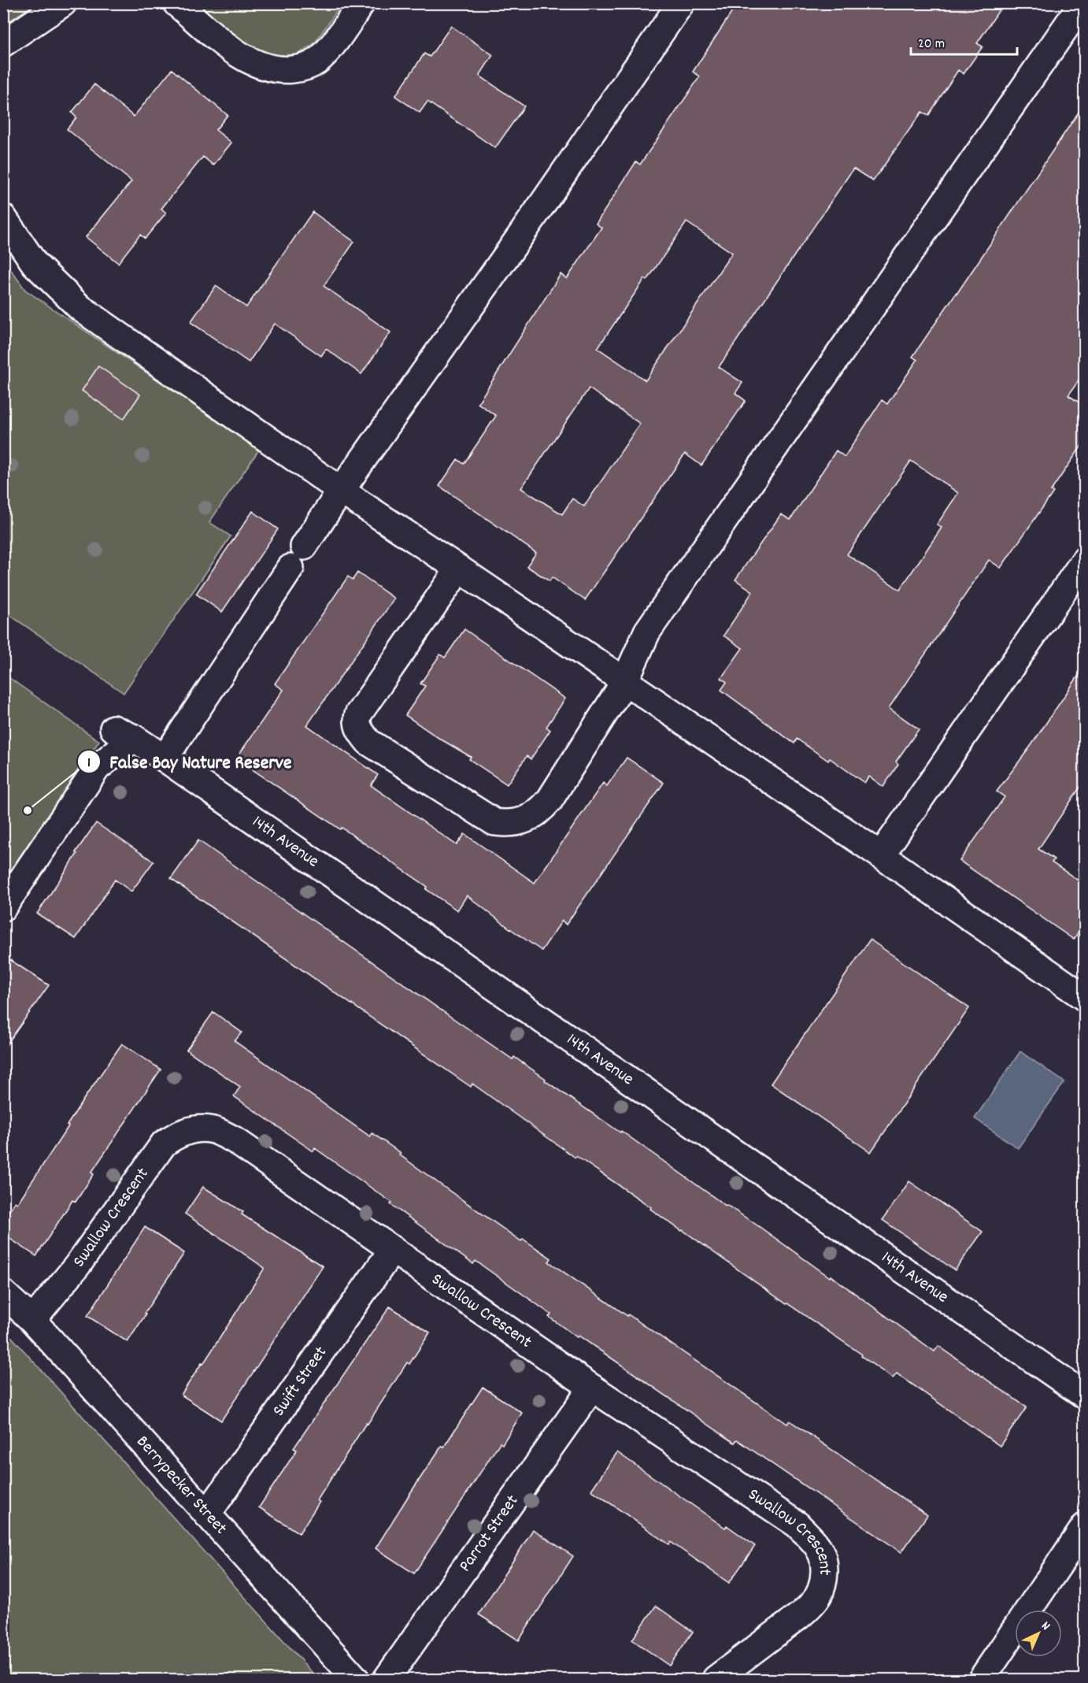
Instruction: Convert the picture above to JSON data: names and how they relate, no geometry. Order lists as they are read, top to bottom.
{
  "streets": {
    "street": [
      "14th Avenue",
      "Swallow Crescent",
      "Swift Street",
      "Berrypecker Street",
      "Parrot Street"
    ]
  },
  "crossings": [
    ["Swallow Crescent", "Swift Street"],
    ["Swallow Crescent", "Berrypecker Street"],
    ["Swallow Crescent", "Parrot Street"],
    ["Swift Street", "Berrypecker Street"]
  ],
  "places": ["False Bay Nature Reserve"],
  "scale_bar": "20 m",
  "north": "top right"
}
